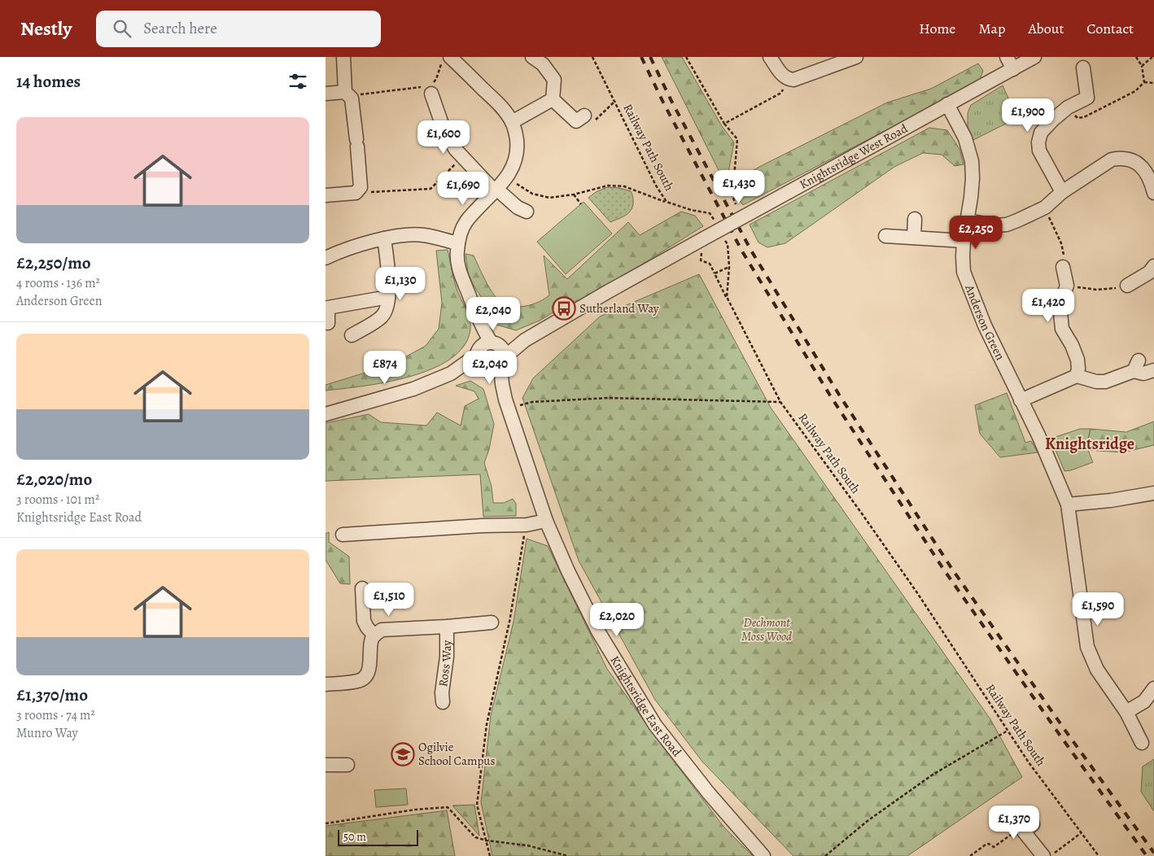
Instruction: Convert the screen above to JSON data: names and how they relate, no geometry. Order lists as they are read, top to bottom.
{
  "streets": {
    "street": [
      "Knightsridge West Road",
      "Anderson Green",
      "Ross Way",
      "Knightsridge East Road"
    ],
    "path": ["Railway Path South"]
  },
  "crossings": [
    ["Railway Path South", "Knightsridge West Road"],
    ["Knightsridge West Road", "Anderson Green"],
    ["Knightsridge West Road", "Knightsridge East Road"]
  ],
  "districts": ["Knightsridge"],
  "parks": ["Dechmont Moss Wood"],
  "places": {
    "bus stop": ["Sutherland Way"],
    "school or university": ["Ogilvie School Campus"]
  },
  "scale_bar": "50 m",
  "page": {
    "header": "Nestly",
    "search": "Search here",
    "nav": [
      "Home",
      "Map",
      "About",
      "Contact"
    ],
    "heading": "14 homes",
    "price": [
      "£1,900",
      "£1,600",
      "£1,430",
      "£1,690",
      "£2,250",
      "£1,130",
      "£1,420",
      "£2,040",
      "£874",
      "£2,040",
      "£1,510",
      "£1,590",
      "£2,020",
      "£1,370"
    ],
    "list": [
      {
        "name": "£2,250/mo",
        "note": "4 rooms · 136 m² · Anderson Green"
      },
      {
        "name": "£2,020/mo",
        "note": "3 rooms · 101 m² · Knightsridge East Road"
      },
      {
        "name": "£1,370/mo",
        "note": "3 rooms · 74 m² · Munro Way"
      }
    ],
    "scale": "50 m"
  }
}
